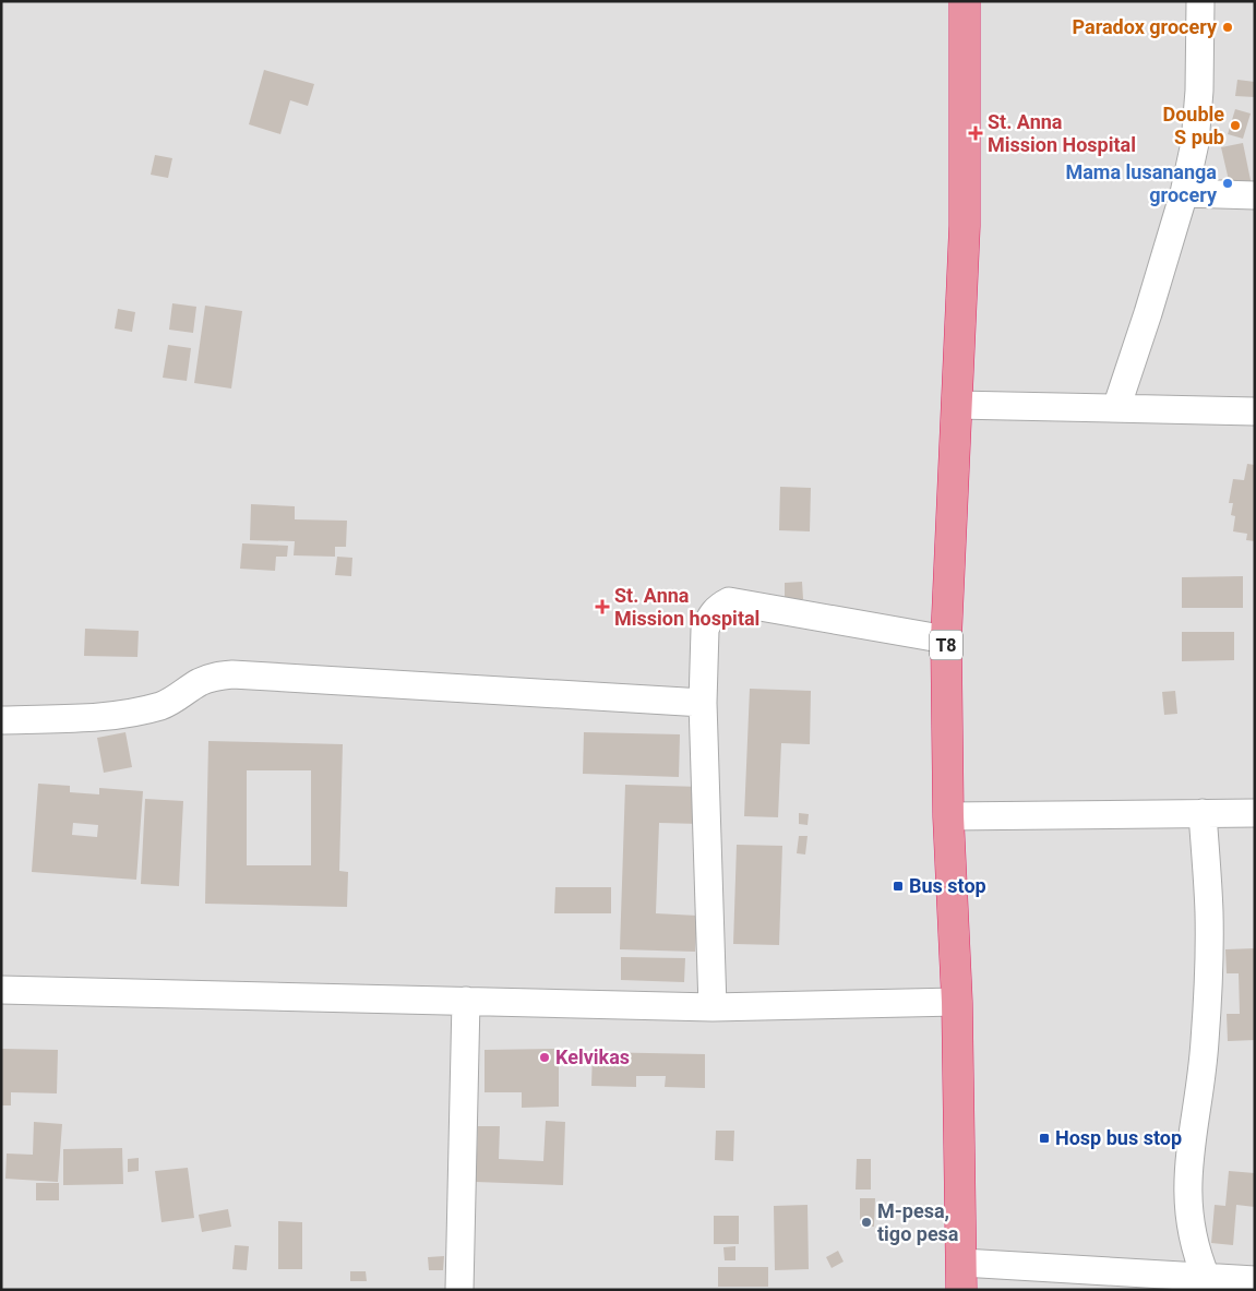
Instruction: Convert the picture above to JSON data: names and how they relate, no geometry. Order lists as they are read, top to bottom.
{
  "streets": {
    "highway": ["T8"]
  },
  "places": {
    "other": [
      "Paradox grocery",
      "Double S pub",
      "Mama lusananga grocery",
      "Kelvikas",
      "M-pesa, tigo pesa"
    ],
    "health": ["St. Anna Mission Hospital", "St. Anna Mission hospital"],
    "transit": ["Bus stop", "Hosp bus stop"]
  }
}
